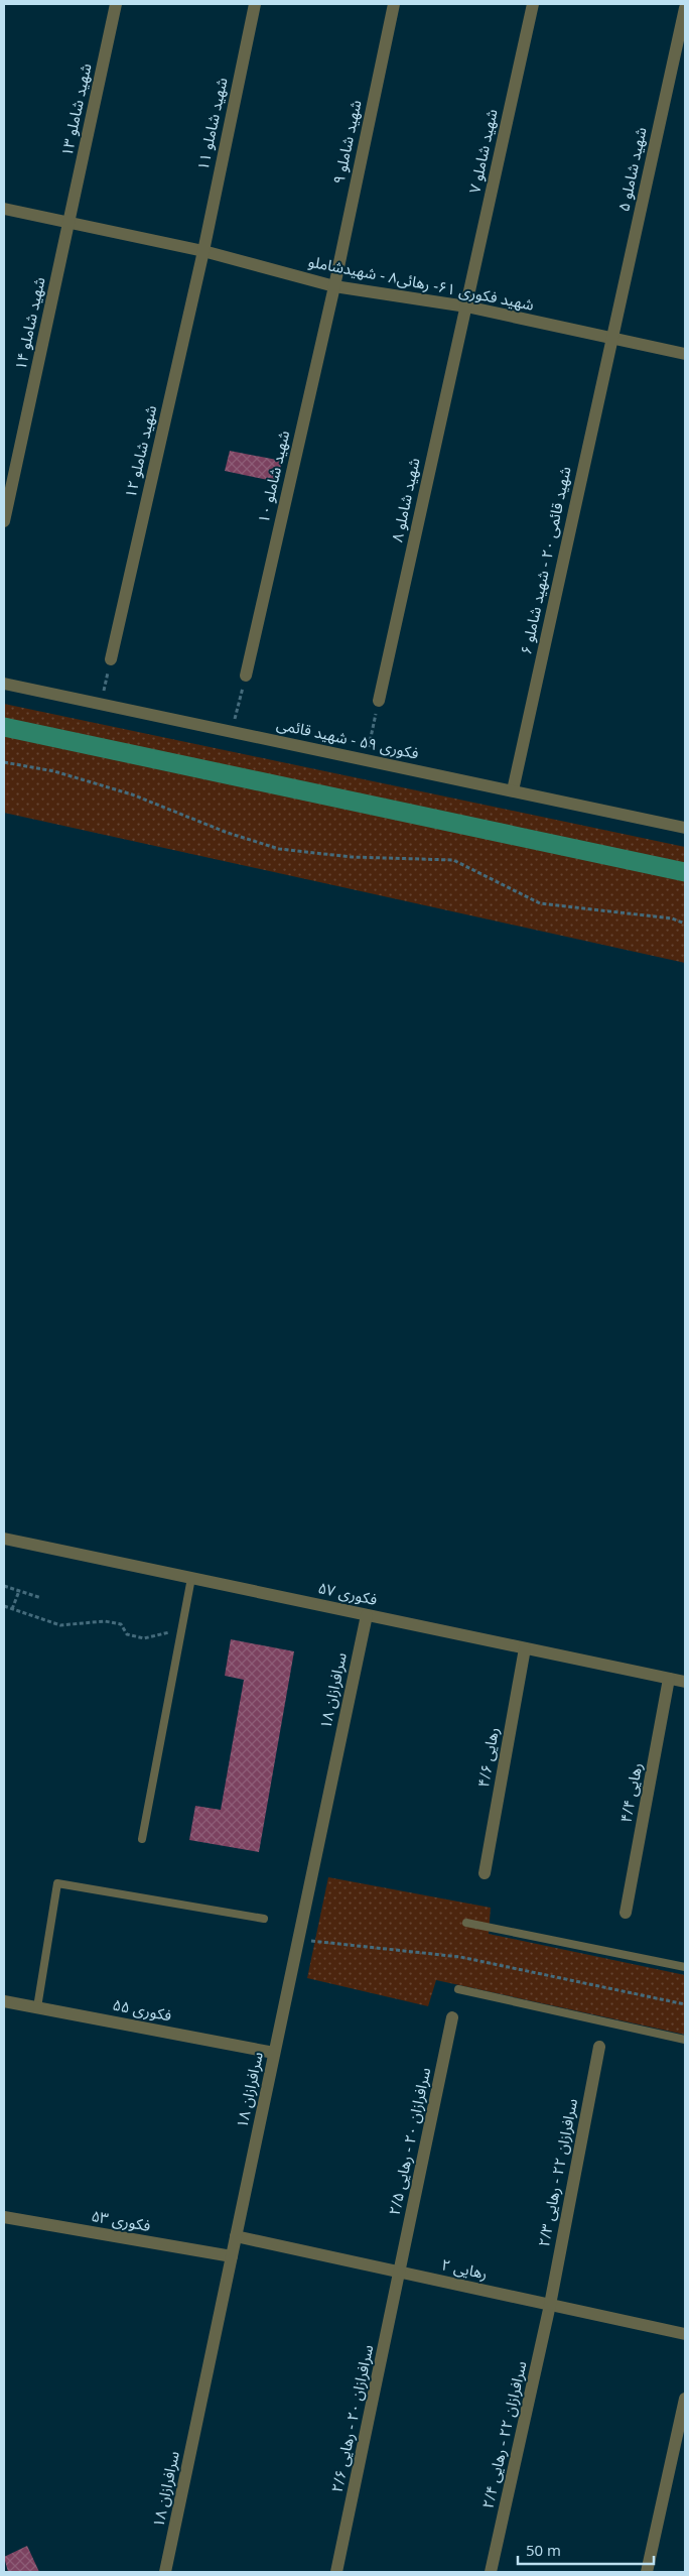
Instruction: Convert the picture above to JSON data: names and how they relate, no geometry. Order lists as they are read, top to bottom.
{
  "streets": {
    "street": [
      "شهید شاملو ۱۳",
      "شهید شاملو ۱۱",
      "شهید شاملو ۹",
      "شهید شاملو ۷",
      "شهید شاملو ۵",
      "شهید فکوری ۶۱- رهائی۸ - شهیدشاملو",
      "شهید شاملو ۱۴",
      "شهید شاملو ۱۲",
      "شهید شاملو ۱۰",
      "شهید شاملو ۸",
      "شهید قائمی ۲۰ - شهید شاملو ۶",
      "فکوری ۵۹ - شهید قائمی",
      "فکوری ۵۷",
      "سرافرازان ۱۸",
      "رهایی ۴/۶",
      "رهایی ۴/۴",
      "فکوری ۵۵",
      "سرافرازان ۲۰ - رهایی ۲/۵",
      "سرافرازان ۲۲ - رهایی ۲/۳",
      "فکوری ۵۳",
      "رهایی ۲",
      "سرافرازان ۲۰ - رهایی ۲/۶",
      "سرافرازان ۲۲ - رهایی ۲/۴"
    ]
  },
  "crossings": [
    ["شهید شاملو ۱۳", "شهید فکوری ۶۱- رهائی۸ - شهیدشاملو"],
    ["شهید شاملو ۱۳", "شهید شاملو ۱۴"],
    ["شهید شاملو ۱۱", "شهید فکوری ۶۱- رهائی۸ - شهیدشاملو"],
    ["شهید شاملو ۱۱", "شهید شاملو ۱۲"],
    ["شهید شاملو ۹", "شهید فکوری ۶۱- رهائی۸ - شهیدشاملو"],
    ["شهید شاملو ۹", "شهید شاملو ۱۰"],
    ["شهید شاملو ۷", "شهید فکوری ۶۱- رهائی۸ - شهیدشاملو"],
    ["شهید شاملو ۷", "شهید شاملو ۸"],
    ["شهید شاملو ۵", "شهید فکوری ۶۱- رهائی۸ - شهیدشاملو"],
    ["شهید شاملو ۵", "شهید قائمی ۲۰ - شهید شاملو ۶"],
    ["شهید فکوری ۶۱- رهائی۸ - شهیدشاملو", "شهید شاملو ۱۴"],
    ["شهید فکوری ۶۱- رهائی۸ - شهیدشاملو", "شهید شاملو ۱۲"],
    ["شهید فکوری ۶۱- رهائی۸ - شهیدشاملو", "شهید شاملو ۱۰"],
    ["شهید فکوری ۶۱- رهائی۸ - شهیدشاملو", "شهید شاملو ۸"],
    ["شهید فکوری ۶۱- رهائی۸ - شهیدشاملو", "شهید قائمی ۲۰ - شهید شاملو ۶"],
    ["شهید قائمی ۲۰ - شهید شاملو ۶", "فکوری ۵۹ - شهید قائمی"],
    ["فکوری ۵۷", "سرافرازان ۱۸"],
    ["فکوری ۵۷", "رهایی ۴/۶"],
    ["فکوری ۵۷", "رهایی ۴/۴"],
    ["سرافرازان ۱۸", "فکوری ۵۵"],
    ["سرافرازان ۱۸", "فکوری ۵۳"],
    ["سرافرازان ۱۸", "رهایی ۲"],
    ["سرافرازان ۲۰ - رهایی ۲/۵", "رهایی ۲"],
    ["سرافرازان ۲۰ - رهایی ۲/۵", "سرافرازان ۲۰ - رهایی ۲/۶"],
    ["سرافرازان ۲۲ - رهایی ۲/۳", "رهایی ۲"],
    ["سرافرازان ۲۲ - رهایی ۲/۳", "سرافرازان ۲۲ - رهایی ۲/۴"],
    ["رهایی ۲", "سرافرازان ۲۰ - رهایی ۲/۶"],
    ["رهایی ۲", "سرافرازان ۲۲ - رهایی ۲/۴"]
  ],
  "scale_bar": "50 m"
}
